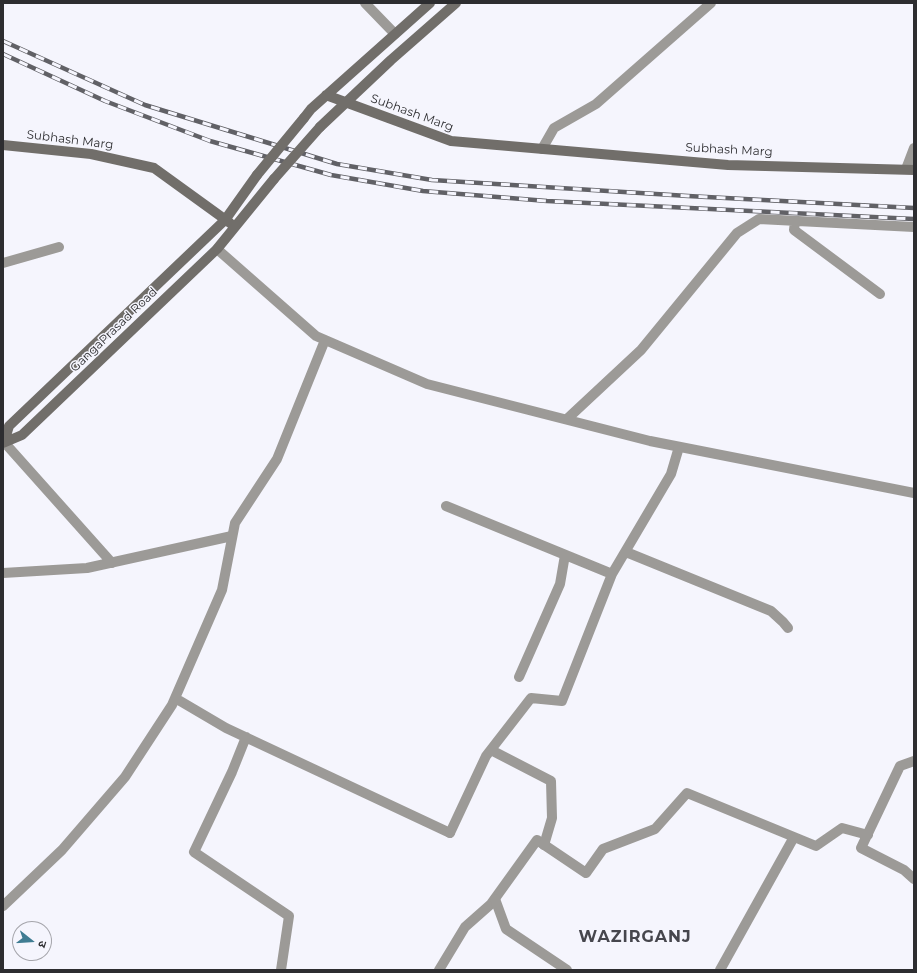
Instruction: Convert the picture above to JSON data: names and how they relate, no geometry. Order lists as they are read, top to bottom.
{
  "streets": {
    "street": ["Subhash Marg", "GangaPrasad Road"]
  },
  "crossings": [
    ["Subhash Marg", "GangaPrasad Road"]
  ],
  "districts": ["WAZIRGANJ"],
  "north": "right"
}
